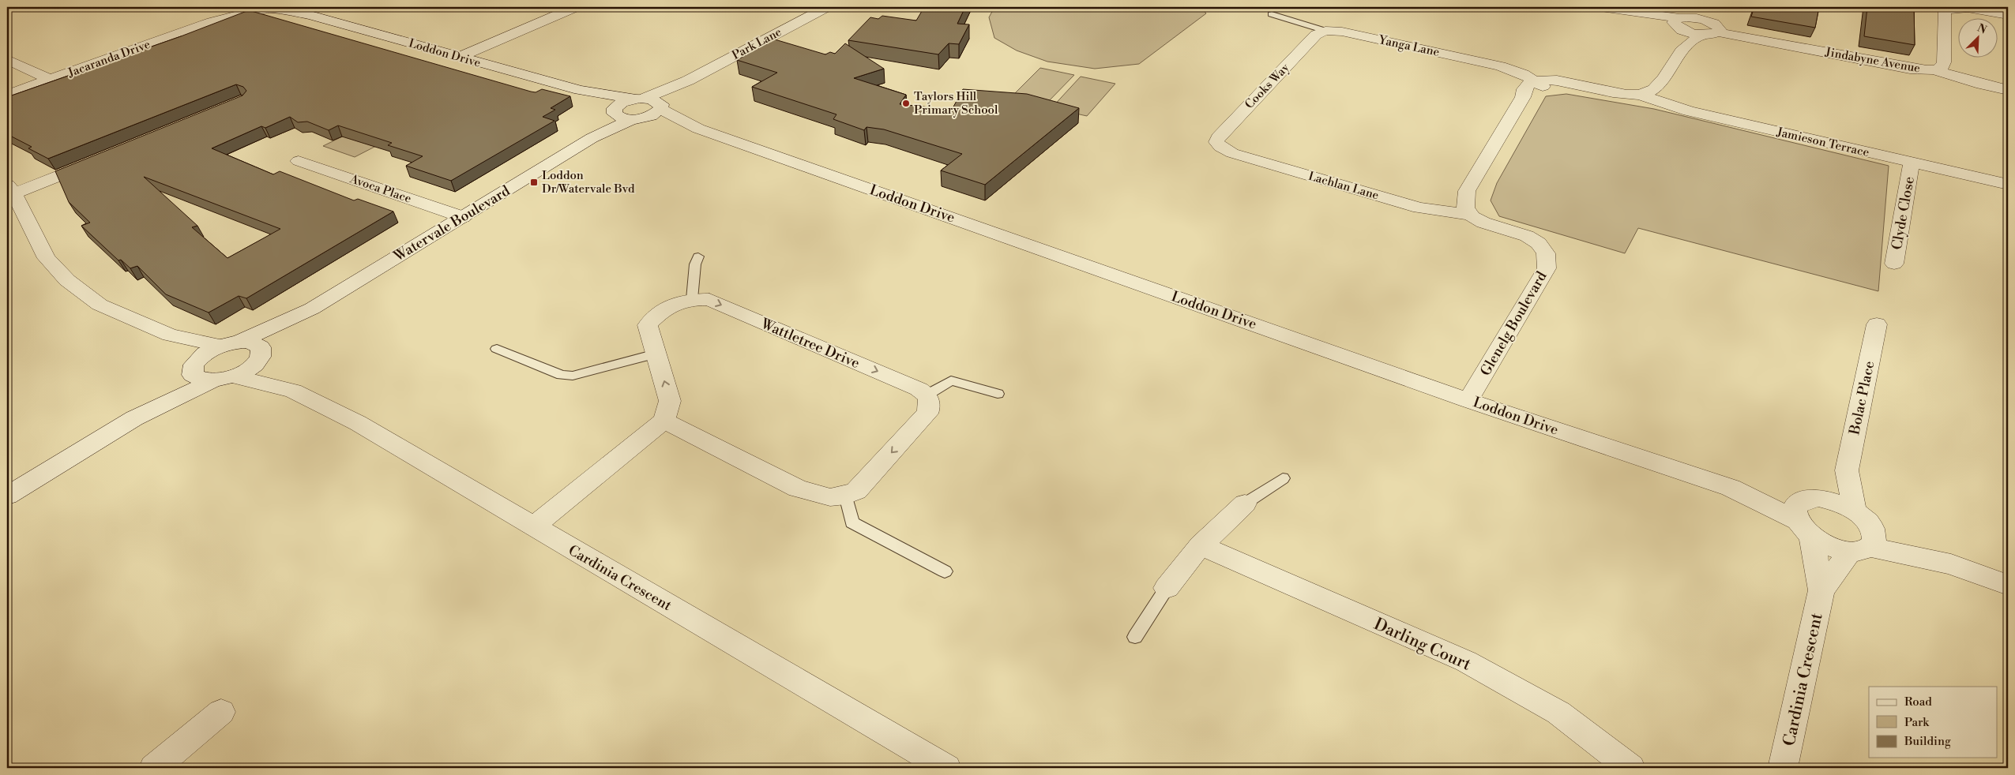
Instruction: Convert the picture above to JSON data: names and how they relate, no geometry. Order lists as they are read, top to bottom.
{
  "streets": {
    "street": [
      "Park Lane",
      "Yanga Lane",
      "Loddon Drive",
      "Jacaranda Drive",
      "Jindabyne Avenue",
      "Cooks Way",
      "Jamieson Terrace",
      "Lachlan Lane",
      "Avoca Place",
      "Clyde Close",
      "Watervale Boulevard",
      "Glenelg Boulevard",
      "Wattletree Drive",
      "Bolac Place",
      "Cardinia Crescent",
      "Darling Court"
    ]
  },
  "crossings": [
    ["Park Lane", "Loddon Drive"],
    ["Park Lane", "Watervale Boulevard"],
    ["Yanga Lane", "Cooks Way"],
    ["Loddon Drive", "Jacaranda Drive"],
    ["Loddon Drive", "Watervale Boulevard"],
    ["Loddon Drive", "Glenelg Boulevard"],
    ["Loddon Drive", "Cardinia Crescent"],
    ["Cooks Way", "Lachlan Lane"],
    ["Jamieson Terrace", "Clyde Close"],
    ["Lachlan Lane", "Glenelg Boulevard"],
    ["Avoca Place", "Watervale Boulevard"],
    ["Watervale Boulevard", "Cardinia Crescent"],
    ["Bolac Place", "Cardinia Crescent"]
  ],
  "places": {
    "other": ["Taylors Hill Primary School"],
    "transit": ["Loddon Dr/Watervale Bvd"]
  },
  "legend": ["Road", "Park", "Building"],
  "north": "top right"
}
